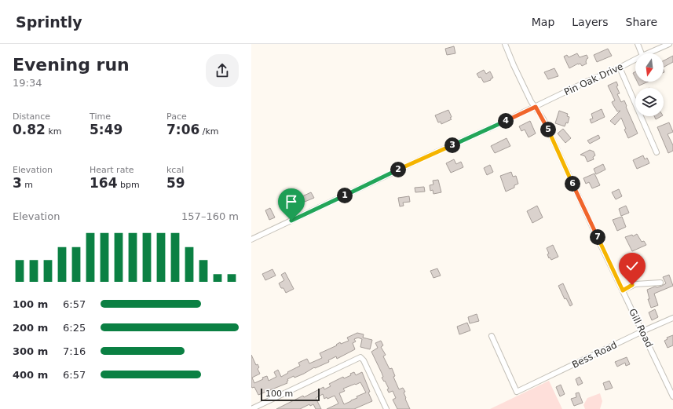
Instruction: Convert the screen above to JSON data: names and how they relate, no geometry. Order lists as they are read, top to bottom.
{
  "streets": {
    "street": ["Pin Oak Drive", "Gill Road", "Bess Road"]
  },
  "crossings": [
    ["Pin Oak Drive", "Gill Road"],
    ["Gill Road", "Bess Road"]
  ],
  "scale_bar": "100 m",
  "north": "bottom",
  "page": {
    "header": "Sprintly",
    "nav": ["Map", "Layers", "Share"],
    "heading": ["Evening run", "19:34"],
    "stats": [
      ["Distance", "0.82 km"],
      ["Time", "5:49"],
      ["Pace", "7:06 /km"],
      ["Elevation", "3 m"],
      ["Heart rate", "164 bpm"],
      ["kcal", "59"]
    ],
    "pins": [
      "4",
      "5",
      "3",
      "2",
      "6",
      "1",
      "7"
    ],
    "chart": ["Elevation", "157–160 m"],
    "list": [
      {
        "name": "100 m",
        "note": "6:57"
      },
      {
        "name": "200 m",
        "note": "6:25"
      },
      {
        "name": "300 m",
        "note": "7:16"
      },
      {
        "name": "400 m",
        "note": "6:57"
      }
    ],
    "scale": "100 m"
  }
}
